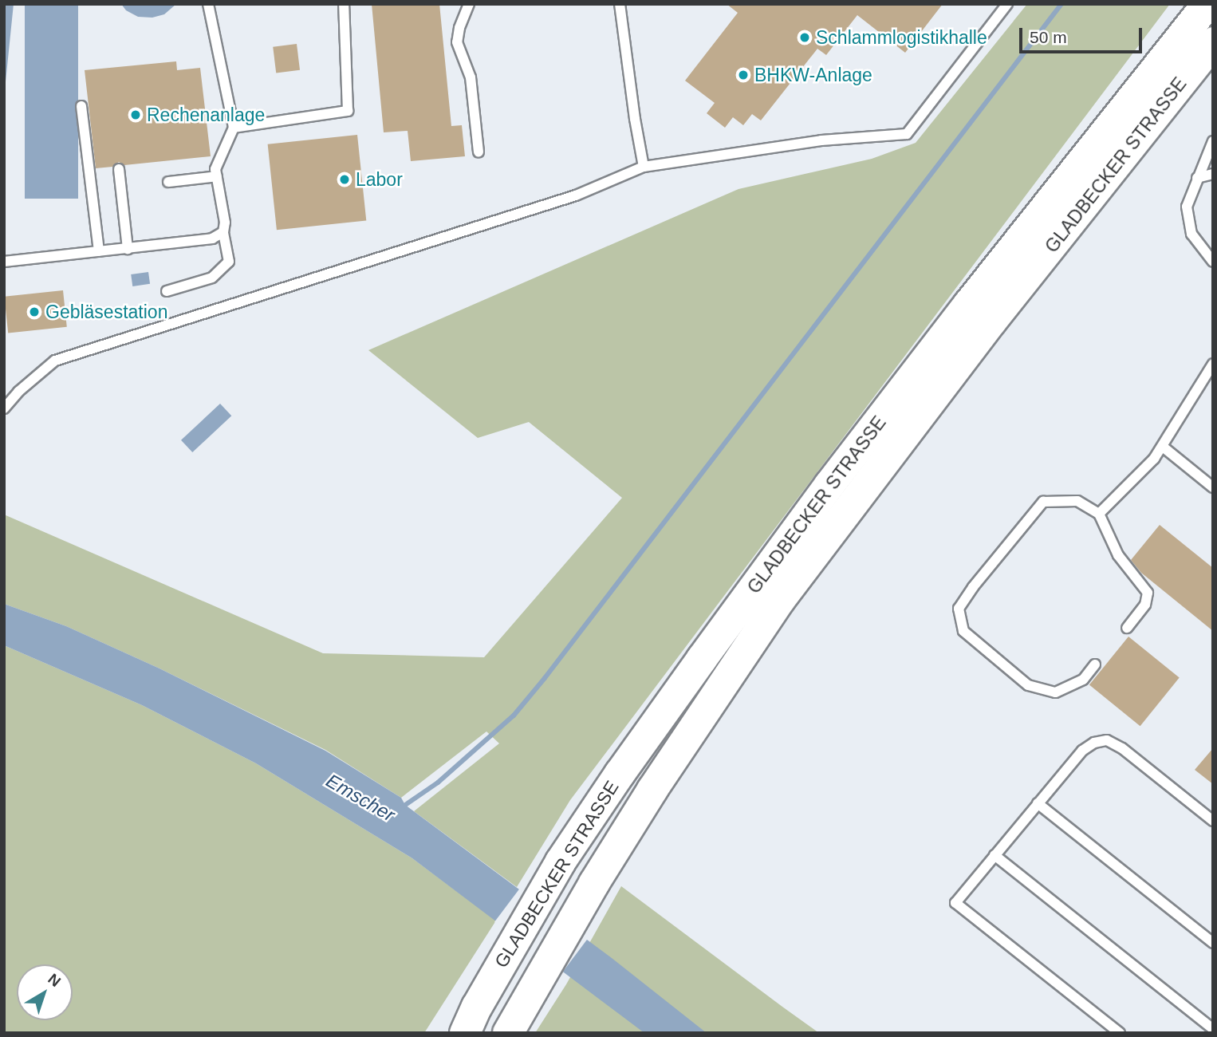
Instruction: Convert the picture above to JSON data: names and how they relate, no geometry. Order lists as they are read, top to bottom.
{
  "streets": {
    "highway": ["GLADBECKER STRASSE"]
  },
  "water": ["Emscher"],
  "places": [
    "Schlammlogistikhalle",
    "BHKW-Anlage",
    "Rechenanlage",
    "Labor",
    "Gebläsestation"
  ],
  "scale_bar": "50 m",
  "north": "top right"
}
